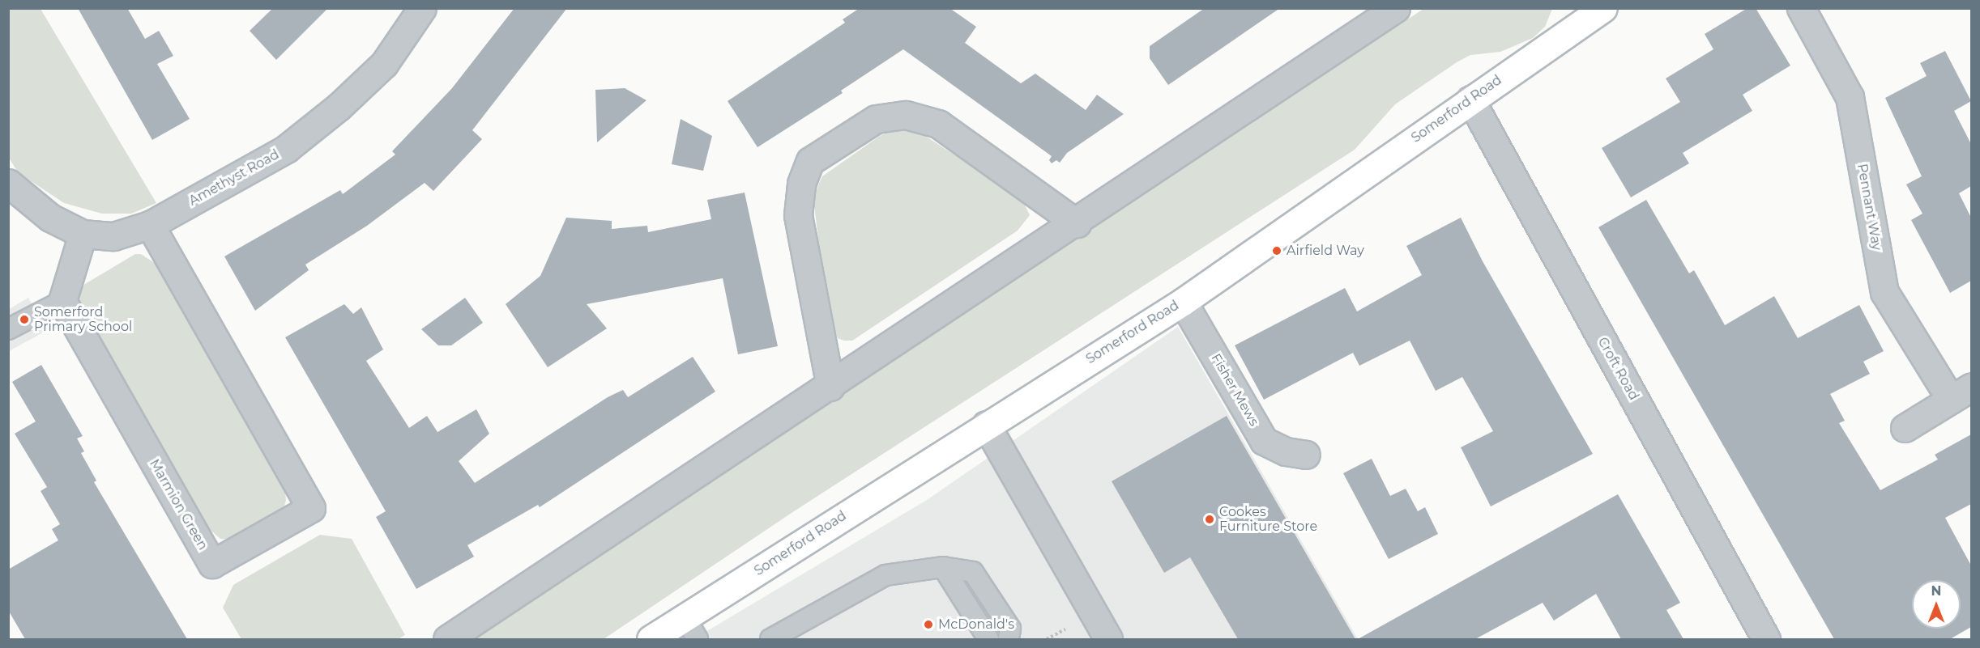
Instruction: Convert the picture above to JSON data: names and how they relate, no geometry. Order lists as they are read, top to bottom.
{
  "streets": {
    "main road": ["Somerford Road"],
    "street": [
      "Amethyst Road",
      "Pennant Way",
      "Croft Road",
      "Fisher Mews",
      "Marmion Green"
    ]
  },
  "crossings": [
    ["Somerford Road", "Croft Road"],
    ["Somerford Road", "Fisher Mews"],
    ["Amethyst Road", "Marmion Green"]
  ],
  "places": [
    "Airfield Way",
    "Somerford Primary School",
    "Cookes Furniture Store",
    "McDonald's"
  ],
  "north": "top"
}
